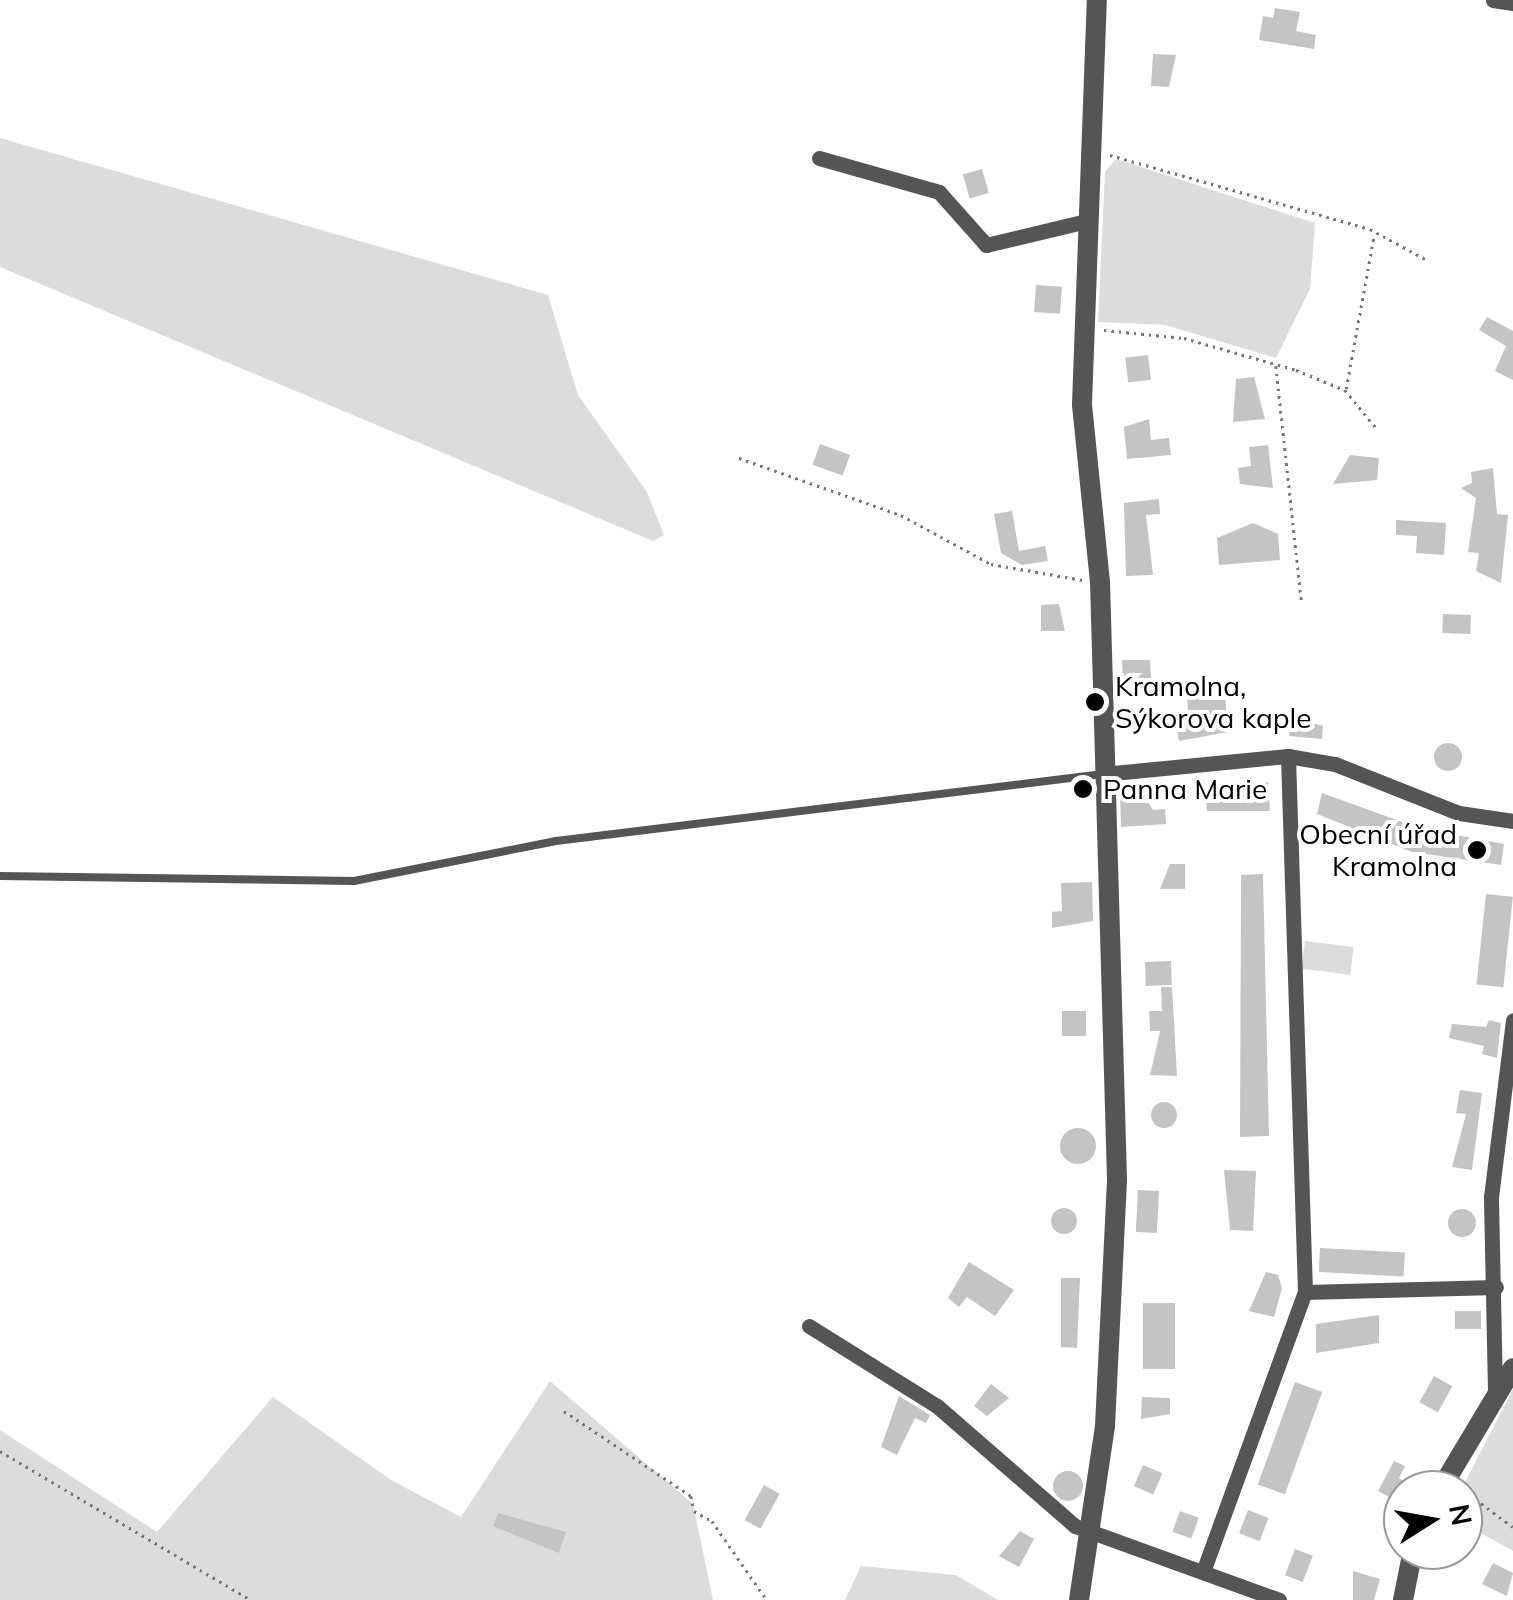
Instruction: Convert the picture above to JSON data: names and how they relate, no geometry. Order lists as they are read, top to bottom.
{
  "places": ["Kramolna, Sýkorova kaple", "Panna Marie", "Obecní úřad Kramolna"],
  "north": "right"
}
